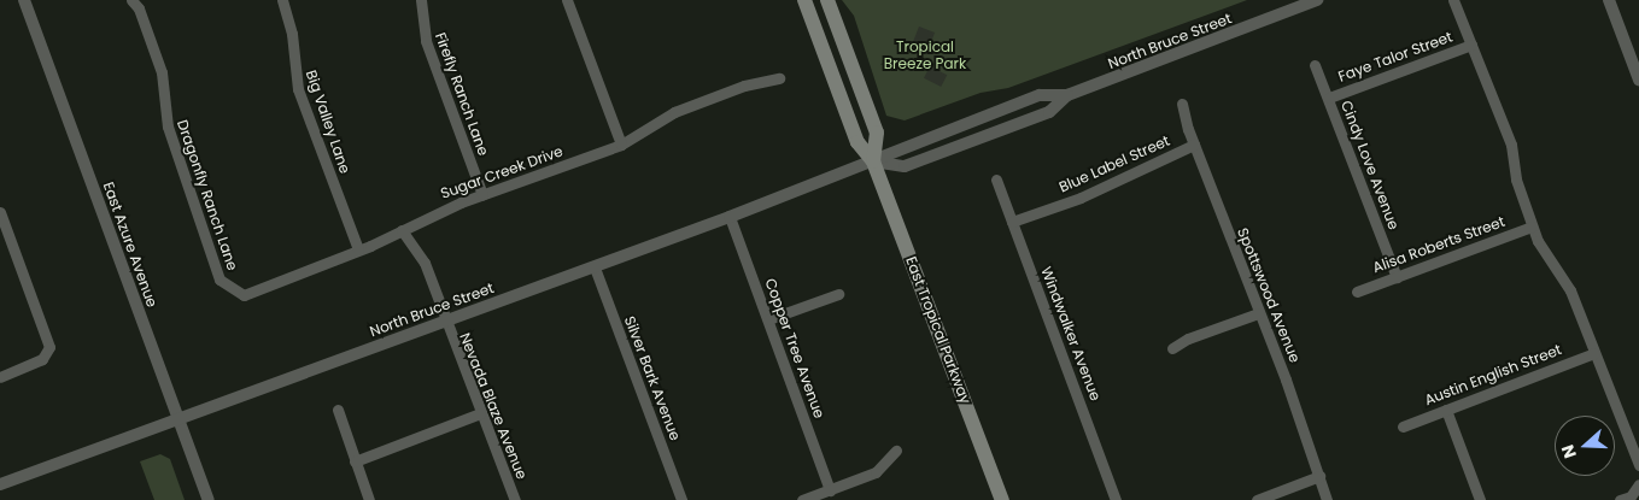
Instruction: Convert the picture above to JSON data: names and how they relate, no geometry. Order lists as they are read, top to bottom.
{
  "streets": {
    "main road": ["East Tropical Parkway"],
    "street": [
      "North Bruce Street",
      "Faye Talor Street",
      "Firefly Ranch Lane",
      "Big Valley Lane",
      "Blue Label Street",
      "Cindy Love Avenue",
      "Sugar Creek Drive",
      "Dragonfly Ranch Lane",
      "East Azure Avenue",
      "Alisa Roberts Street",
      "Spottswood Avenue",
      "Windwalker Avenue",
      "Copper Tree Avenue",
      "Austin English Street",
      "Silver Bark Avenue",
      "Nevada Blaze Avenue"
    ]
  },
  "crossings": [
    ["North Bruce Street", "East Azure Avenue"],
    ["North Bruce Street", "East Tropical Parkway"],
    ["North Bruce Street", "Copper Tree Avenue"],
    ["North Bruce Street", "Silver Bark Avenue"],
    ["North Bruce Street", "Nevada Blaze Avenue"],
    ["Faye Talor Street", "Cindy Love Avenue"],
    ["Firefly Ranch Lane", "Sugar Creek Drive"],
    ["Big Valley Lane", "Sugar Creek Drive"],
    ["Blue Label Street", "Spottswood Avenue"],
    ["Blue Label Street", "Windwalker Avenue"],
    ["Cindy Love Avenue", "Alisa Roberts Street"],
    ["Sugar Creek Drive", "Dragonfly Ranch Lane"],
    ["Sugar Creek Drive", "Nevada Blaze Avenue"]
  ],
  "parks": ["Tropical Breeze Park"],
  "north": "left"
}
